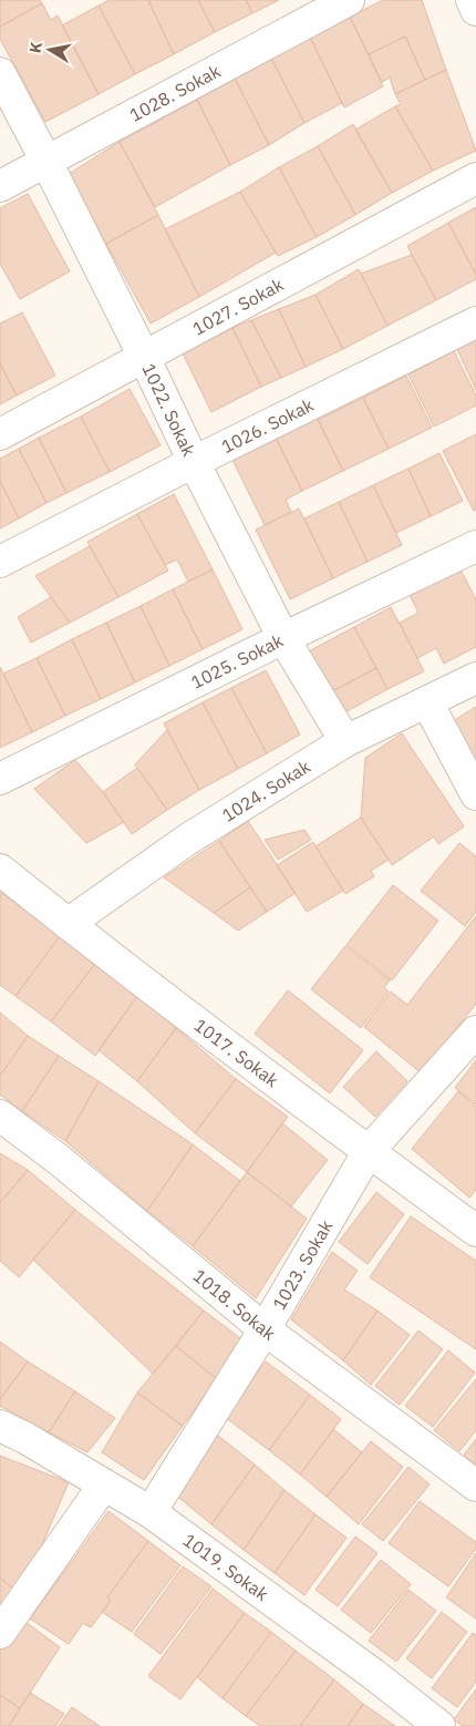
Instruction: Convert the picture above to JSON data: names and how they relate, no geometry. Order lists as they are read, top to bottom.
{
  "streets": {
    "street": [
      "1028. Sokak",
      "1027. Sokak",
      "1022. Sokak",
      "1026. Sokak",
      "1025. Sokak",
      "1024. Sokak",
      "1017. Sokak",
      "1023. Sokak",
      "1018. Sokak",
      "1019. Sokak"
    ]
  },
  "crossings": [
    ["1028. Sokak", "1022. Sokak"],
    ["1027. Sokak", "1022. Sokak"],
    ["1022. Sokak", "1026. Sokak"],
    ["1022. Sokak", "1025. Sokak"],
    ["1022. Sokak", "1024. Sokak"],
    ["1024. Sokak", "1017. Sokak"],
    ["1017. Sokak", "1023. Sokak"],
    ["1023. Sokak", "1018. Sokak"],
    ["1023. Sokak", "1019. Sokak"]
  ],
  "north": "left"
}
